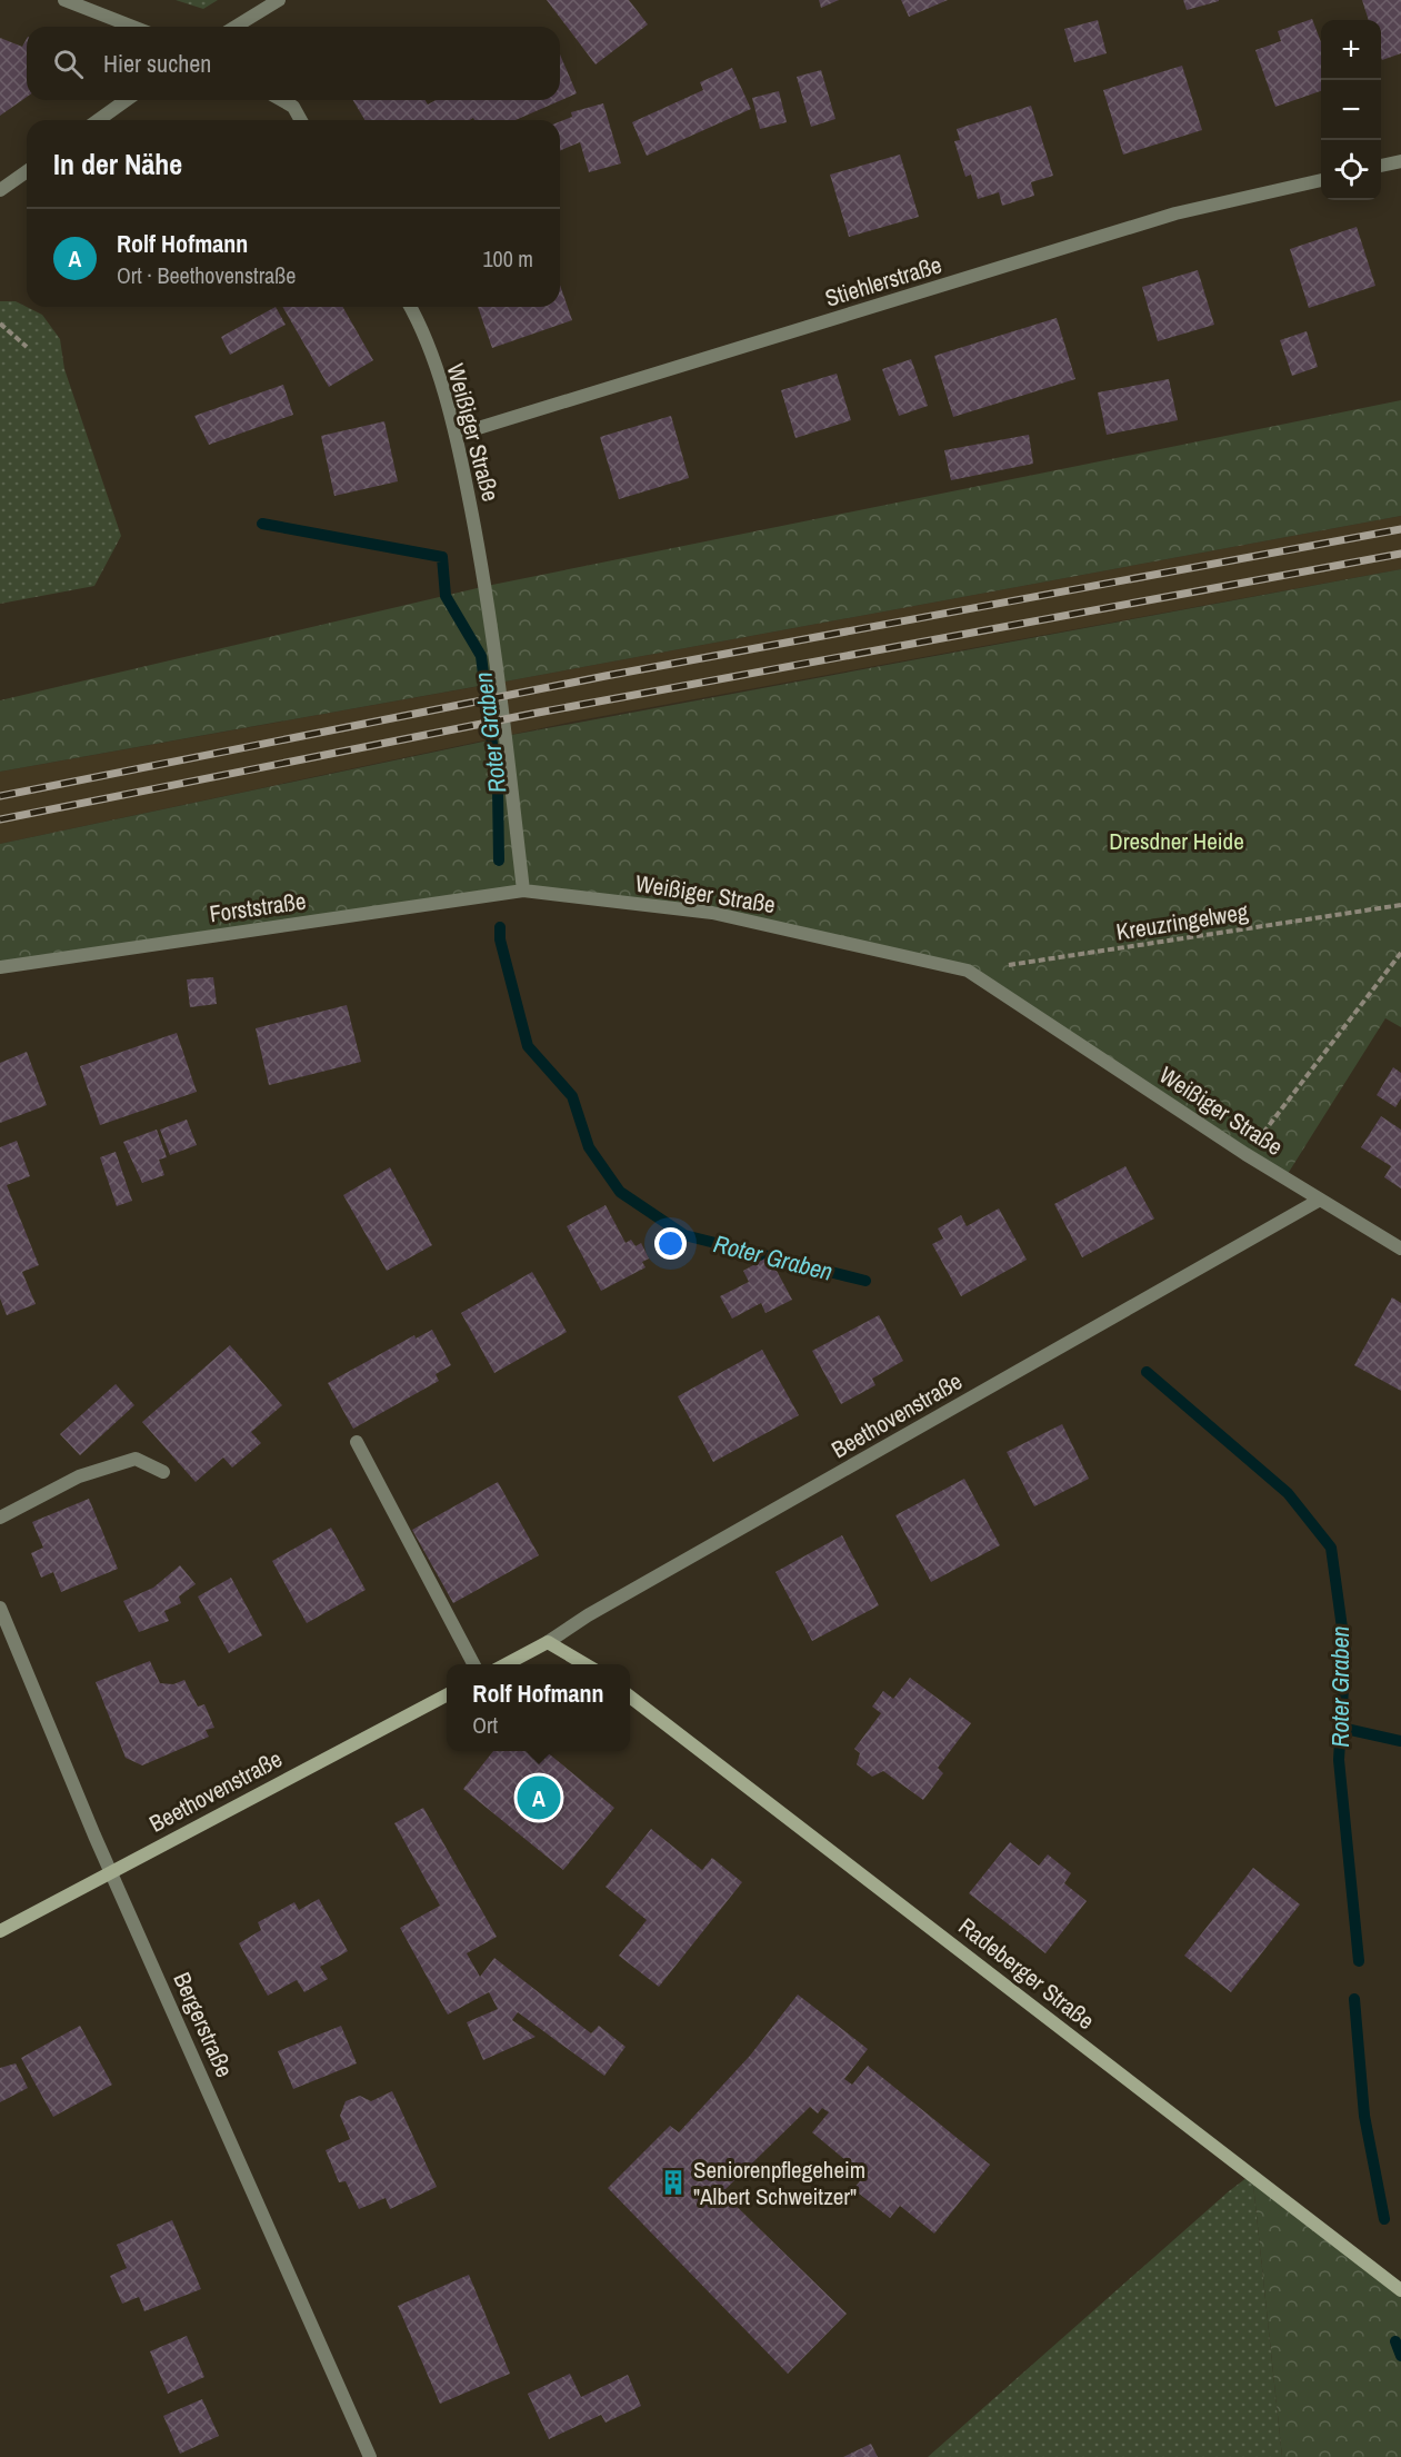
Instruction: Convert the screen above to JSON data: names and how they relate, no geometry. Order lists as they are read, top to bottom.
{
  "streets": {
    "street": [
      "Stiehlerstraße",
      "Weißiger Straße",
      "Forststraße",
      "Beethovenstraße",
      "Radeberger Straße",
      "Bergerstraße"
    ],
    "path": ["Kreuzringelweg"]
  },
  "crossings": [
    ["Stiehlerstraße", "Weißiger Straße"],
    ["Weißiger Straße", "Forststraße"],
    ["Weißiger Straße", "Kreuzringelweg"],
    ["Weißiger Straße", "Beethovenstraße"],
    ["Beethovenstraße", "Bergerstraße"]
  ],
  "water": ["Roter Graben"],
  "parks": ["Dresdner Heide"],
  "places": {
    "building": ["Seniorenpflegeheim \"Albert Schweitzer\""]
  },
  "page": {
    "map_buttons": ["+", "−"],
    "search": "Hier suchen",
    "heading": "In der Nähe",
    "list": [
      {
        "mark": "A",
        "name": "Rolf Hofmann",
        "note": "Ort · Beethovenstraße",
        "value": "100 m"
      }
    ],
    "popup": ["Rolf Hofmann", "Ort"],
    "pins": "A"
  }
}
